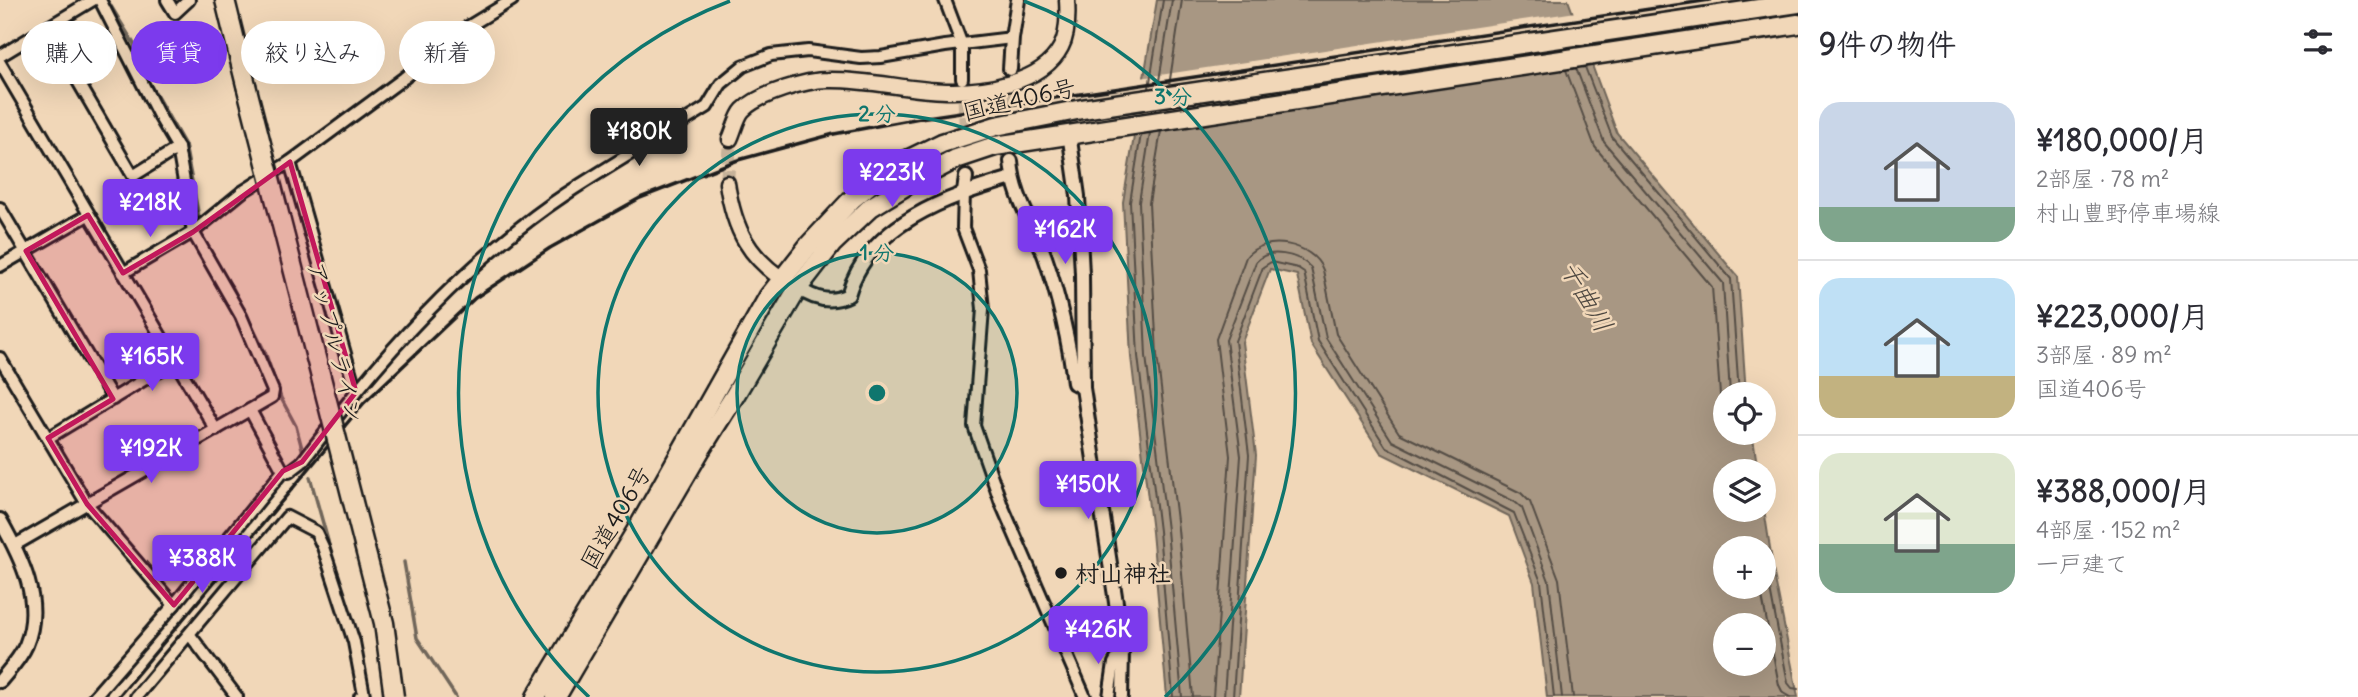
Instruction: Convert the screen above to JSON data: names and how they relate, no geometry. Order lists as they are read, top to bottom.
{
  "streets": {
    "highway": ["国道406号", "アップルライン"]
  },
  "water": ["千曲川"],
  "places": ["村山神社"],
  "page": {
    "heading": "9件の物件",
    "chip": [
      "購入",
      "賃貸",
      "絞り込み",
      "新着"
    ],
    "list": [
      {
        "name": "¥180,000/月",
        "note": "2部屋 · 78 m² · 村山豊野停車場線"
      },
      {
        "name": "¥223,000/月",
        "note": "3部屋 · 89 m² · 国道406号"
      },
      {
        "name": "¥388,000/月",
        "note": "4部屋 · 152 m² · 一戸建て"
      }
    ],
    "price": [
      "¥180K",
      "¥223K",
      "¥218K",
      "¥162K",
      "¥165K",
      "¥192K",
      "¥150K",
      "¥388K",
      "¥426K"
    ],
    "map_buttons": ["+", "−"]
  },
  "rings": ["3 分", "2 分", "1 分"]
}
